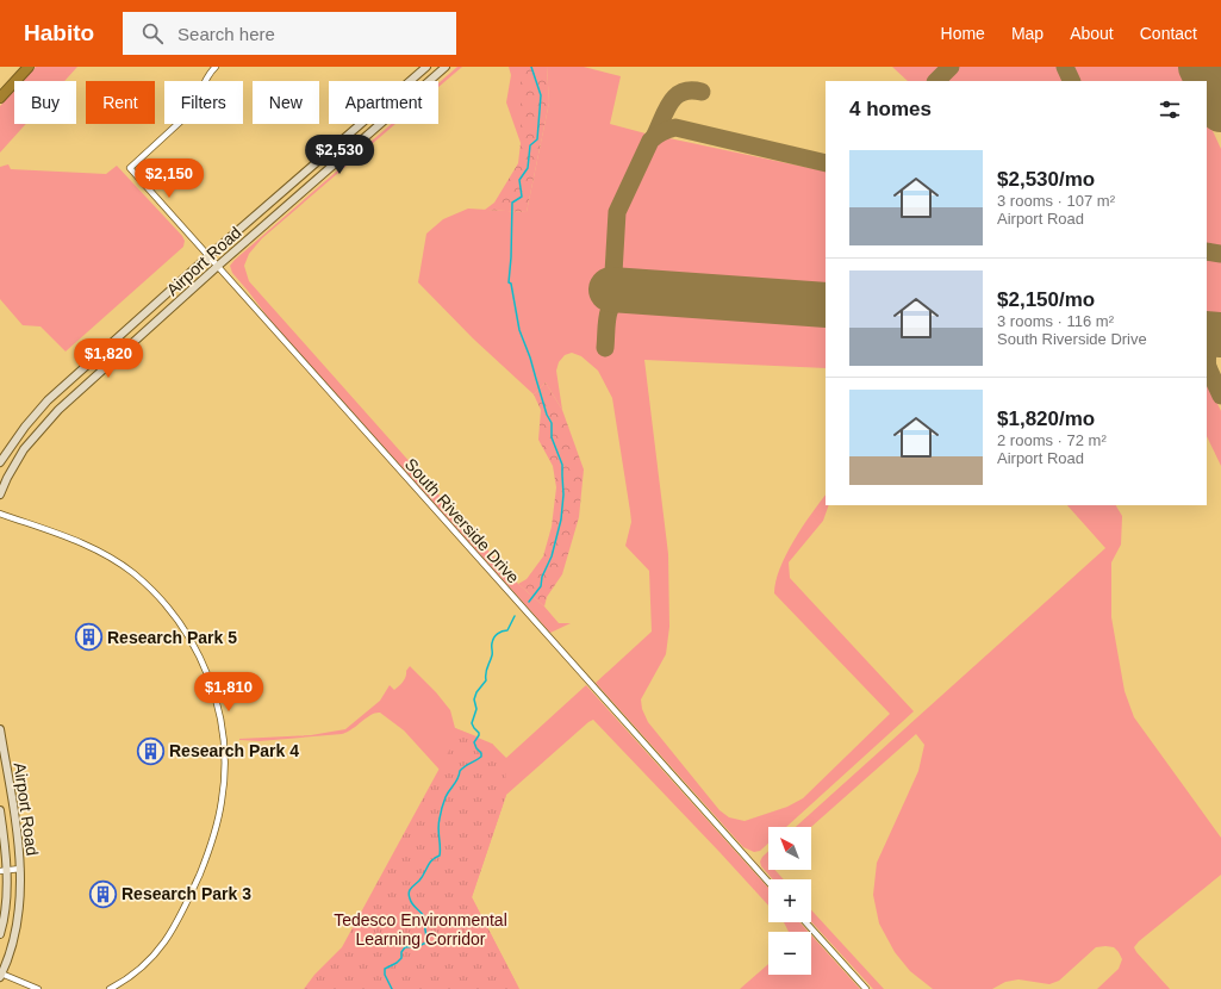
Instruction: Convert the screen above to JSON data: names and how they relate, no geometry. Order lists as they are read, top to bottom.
{
  "streets": {
    "main road": ["Airport Road"],
    "street": ["South Riverside Drive"]
  },
  "crossings": [
    ["Airport Road", "South Riverside Drive"]
  ],
  "parks": ["Tedesco Environmental Learning Corridor"],
  "places": {
    "building": ["Research Park 5", "Research Park 4", "Research Park 3"]
  },
  "north": "top left",
  "page": {
    "header": "Habito",
    "search": "Search here",
    "nav": [
      "Home",
      "Map",
      "About",
      "Contact"
    ],
    "chip": [
      "Buy",
      "Rent",
      "Filters",
      "New",
      "Apartment"
    ],
    "heading": "4 homes",
    "price": [
      "$2,530",
      "$2,150",
      "$1,820",
      "$1,810"
    ],
    "list": [
      {
        "name": "$2,530/mo",
        "note": "3 rooms · 107 m² · Airport Road"
      },
      {
        "name": "$2,150/mo",
        "note": "3 rooms · 116 m² · South Riverside Drive"
      },
      {
        "name": "$1,820/mo",
        "note": "2 rooms · 72 m² · Airport Road"
      }
    ],
    "map_buttons": ["+", "−"]
  }
}
